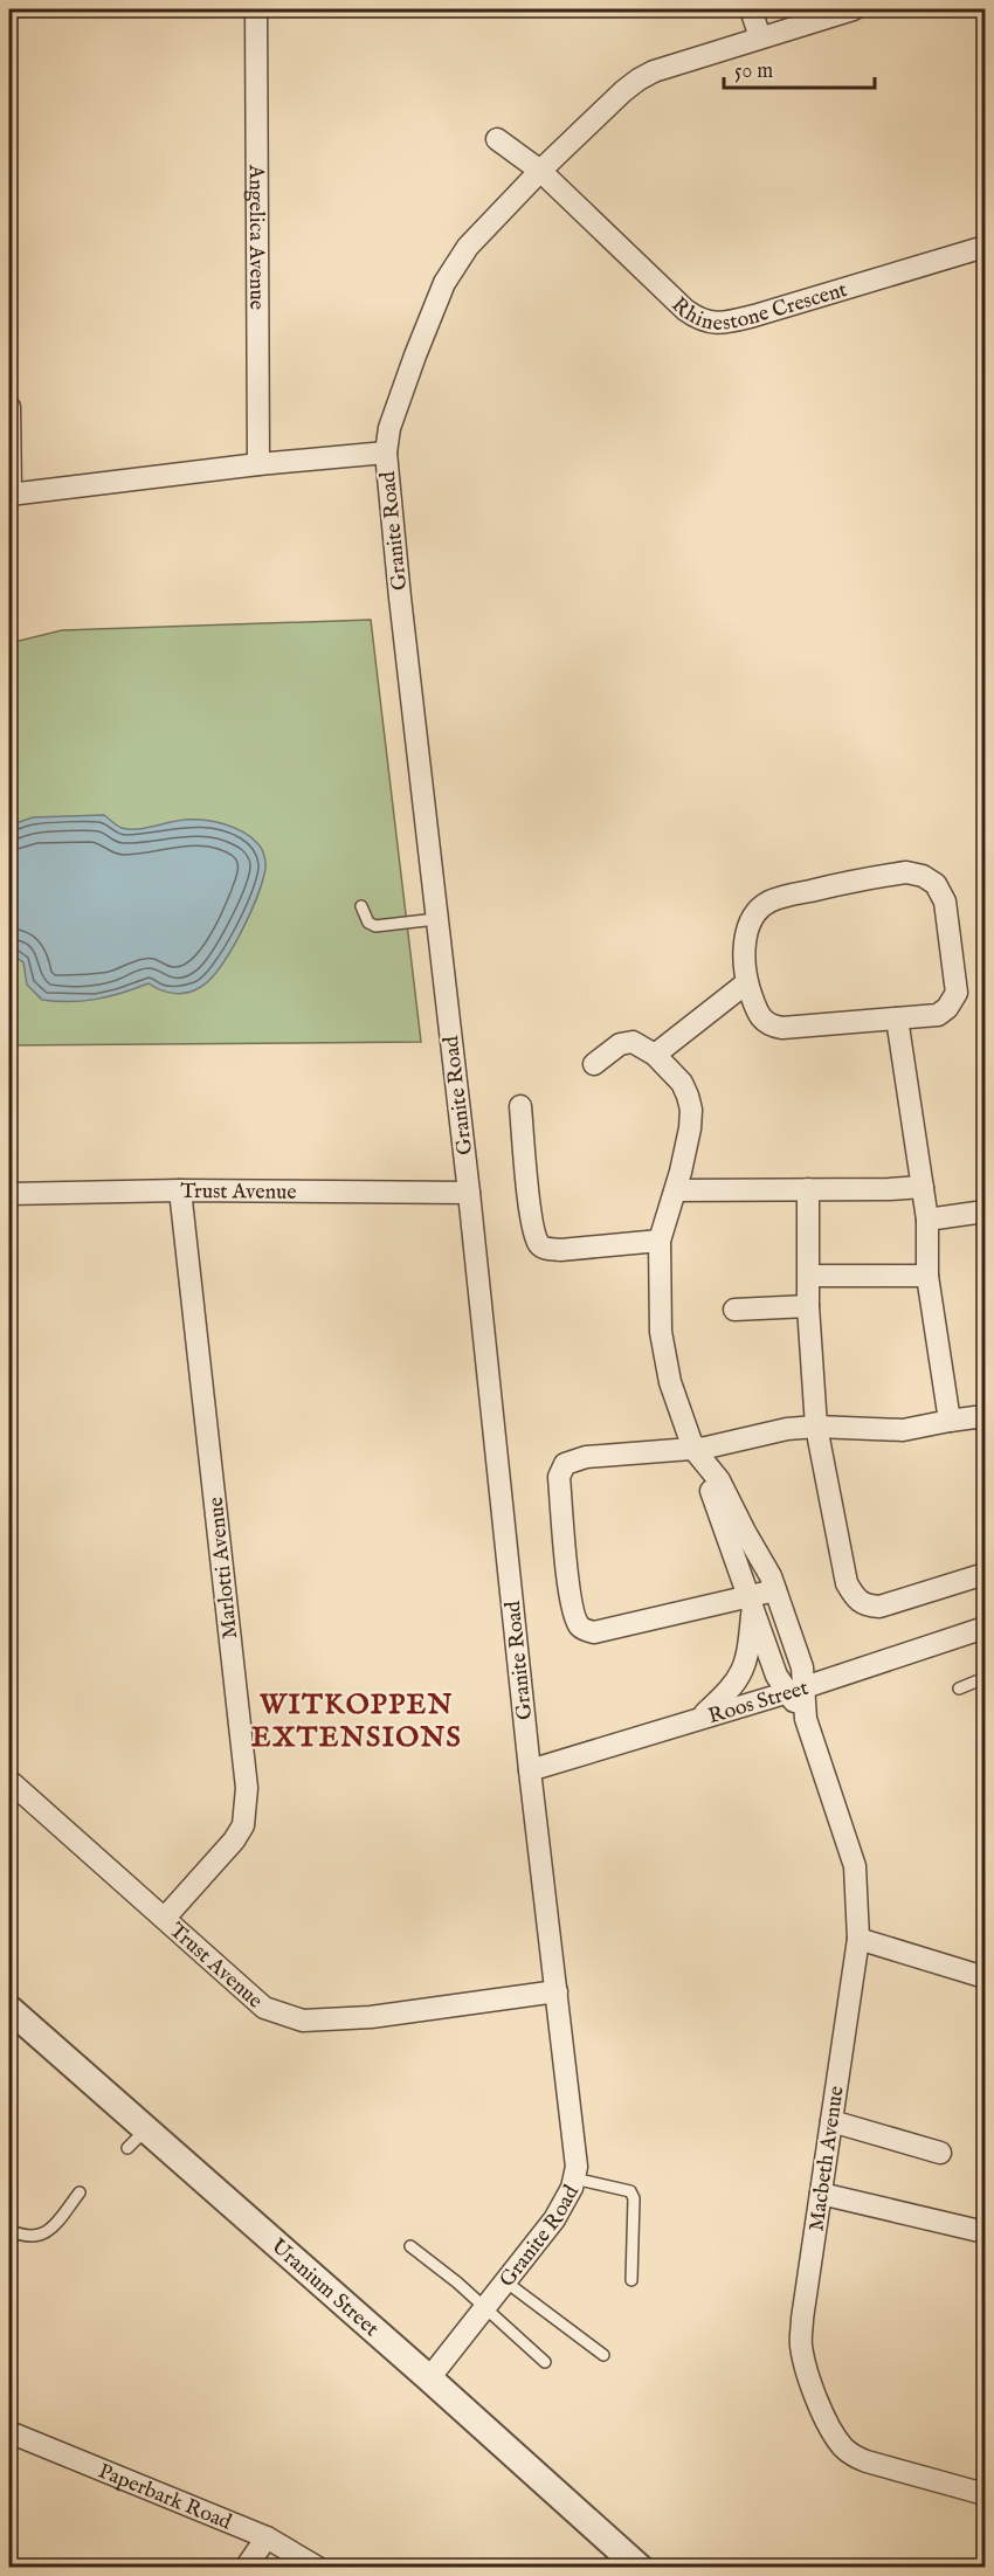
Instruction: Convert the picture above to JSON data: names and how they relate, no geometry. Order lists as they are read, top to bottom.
{
  "streets": {
    "street": [
      "Angelica Avenue",
      "Rhinestone Crescent",
      "Granite Road",
      "Trust Avenue",
      "Marlotti Avenue",
      "Roos Street",
      "Macbeth Avenue",
      "Uranium Street",
      "Paperbark Road"
    ]
  },
  "crossings": [
    ["Rhinestone Crescent", "Granite Road"],
    ["Granite Road", "Trust Avenue"],
    ["Granite Road", "Roos Street"],
    ["Granite Road", "Uranium Street"],
    ["Trust Avenue", "Marlotti Avenue"],
    ["Roos Street", "Macbeth Avenue"]
  ],
  "districts": ["WITKOPPEN EXTENSIONS"],
  "scale_bar": "50 m"
}
